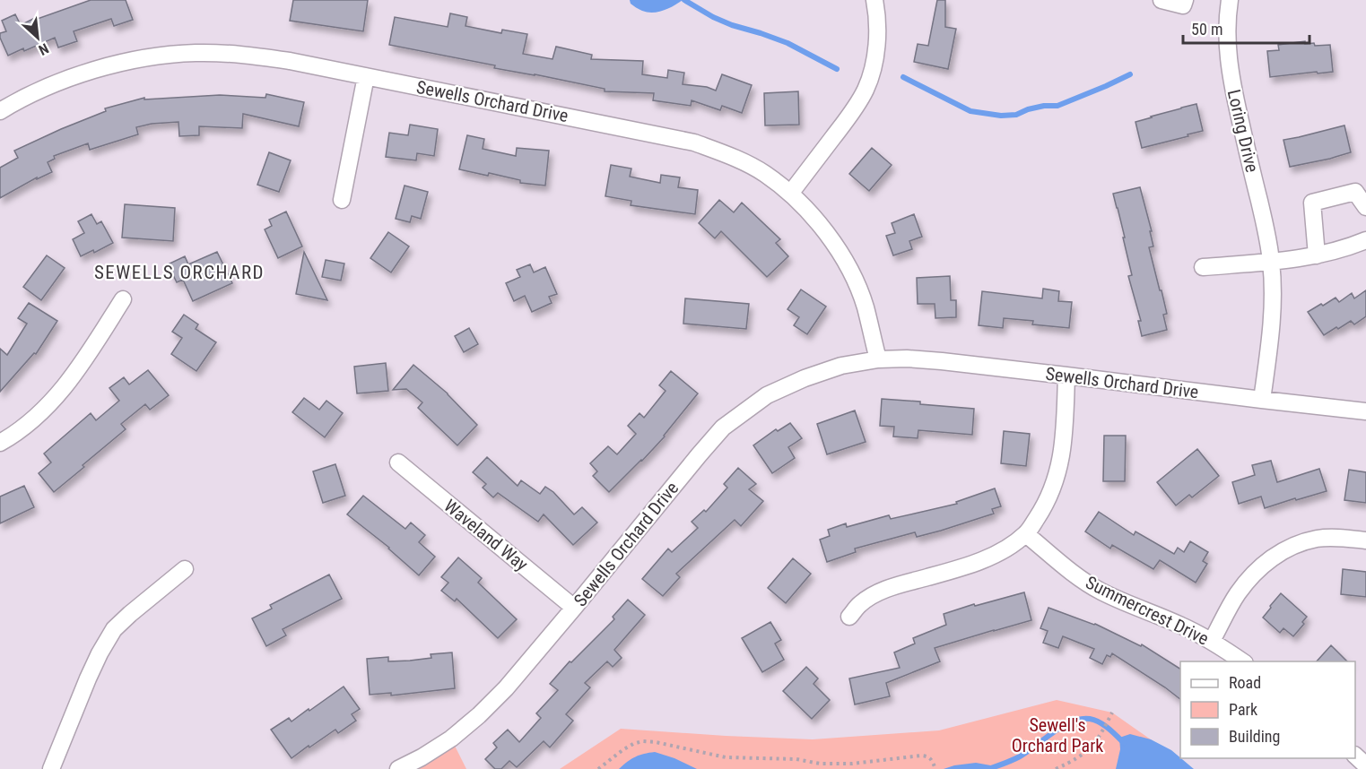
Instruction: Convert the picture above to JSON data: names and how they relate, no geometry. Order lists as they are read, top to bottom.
{
  "streets": {
    "street": [
      "Sewells Orchard Drive",
      "Loring Drive",
      "Waveland Way",
      "Summercrest Drive"
    ]
  },
  "crossings": [
    ["Sewells Orchard Drive", "Loring Drive"],
    ["Sewells Orchard Drive", "Waveland Way"]
  ],
  "districts": ["SEWELLS ORCHARD"],
  "parks": ["Sewell's Orchard Park"],
  "legend": ["Road", "Park", "Building"],
  "scale_bar": "50 m",
  "north": "bottom right"
}
